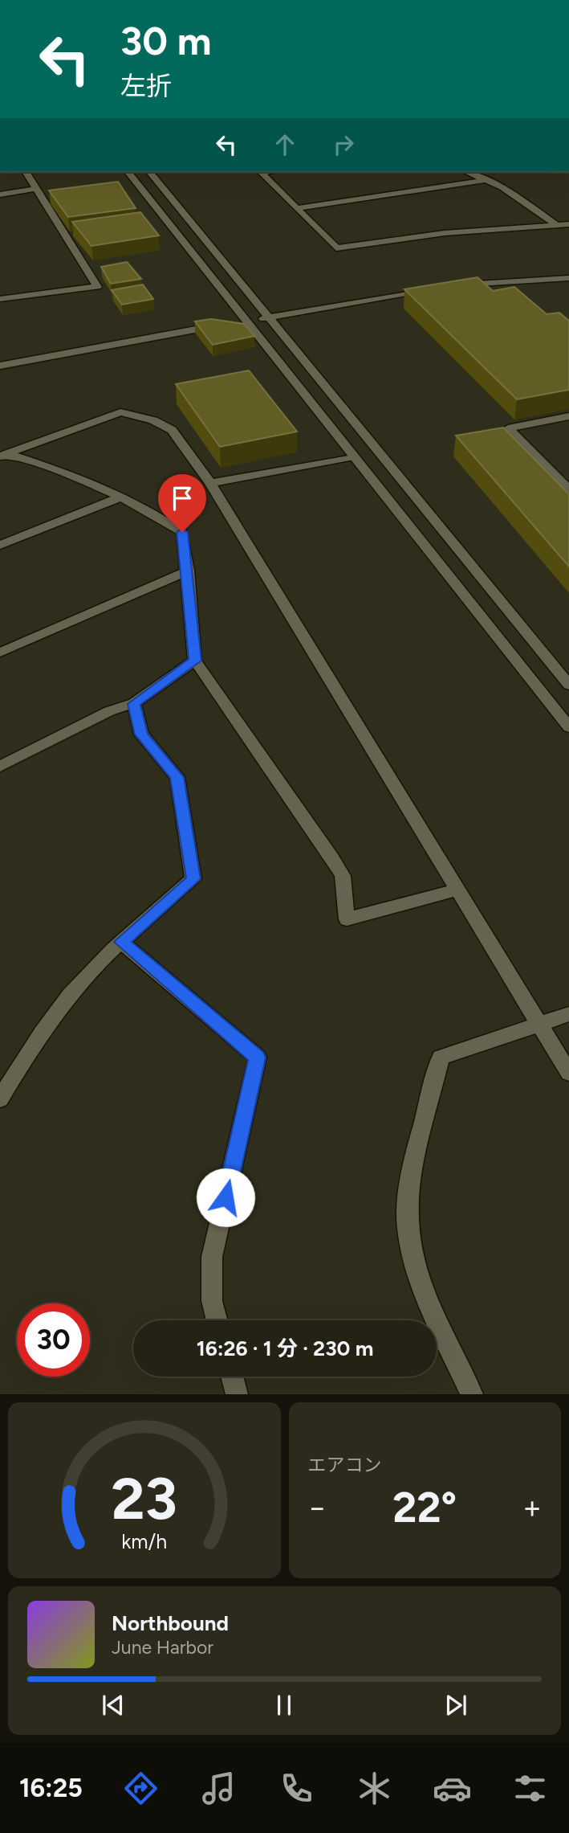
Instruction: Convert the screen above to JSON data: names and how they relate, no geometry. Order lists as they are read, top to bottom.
{
  "page": {
    "turn": ["30 m", "左折"],
    "limit": "30",
    "trip": "16:26 · 1 分 · 230 m",
    "tile": "エアコン",
    "heat": ["−", "22°", "+"],
    "song": ["Northbound", "June Harbor"],
    "tabs": "16:25",
    "gauge": ["23", "km/h"]
  }
}
